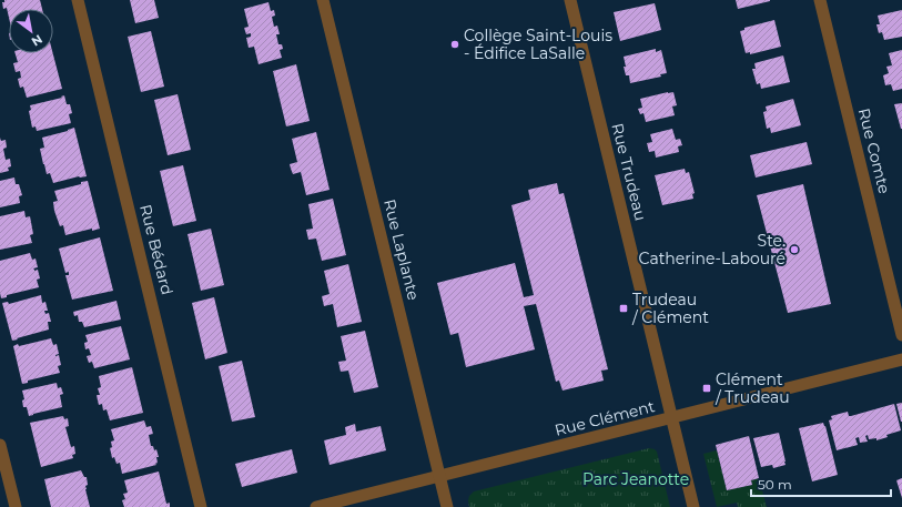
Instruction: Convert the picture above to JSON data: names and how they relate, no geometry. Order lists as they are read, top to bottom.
{
  "streets": {
    "street": [
      "Rue Comte",
      "Rue Trudeau",
      "Rue Bédard",
      "Rue Laplante",
      "Rue Clément"
    ]
  },
  "crossings": [
    ["Rue Trudeau", "Rue Clément"],
    ["Rue Laplante", "Rue Clément"]
  ],
  "parks": ["Parc Jeanotte"],
  "places": {
    "other": ["Collège Saint-Louis - Édifice LaSalle", "Ste. Catherine-Labouré"],
    "transit": ["Trudeau / Clément", "Clément / Trudeau"]
  },
  "scale_bar": "50 m",
  "north": "bottom right"
}
